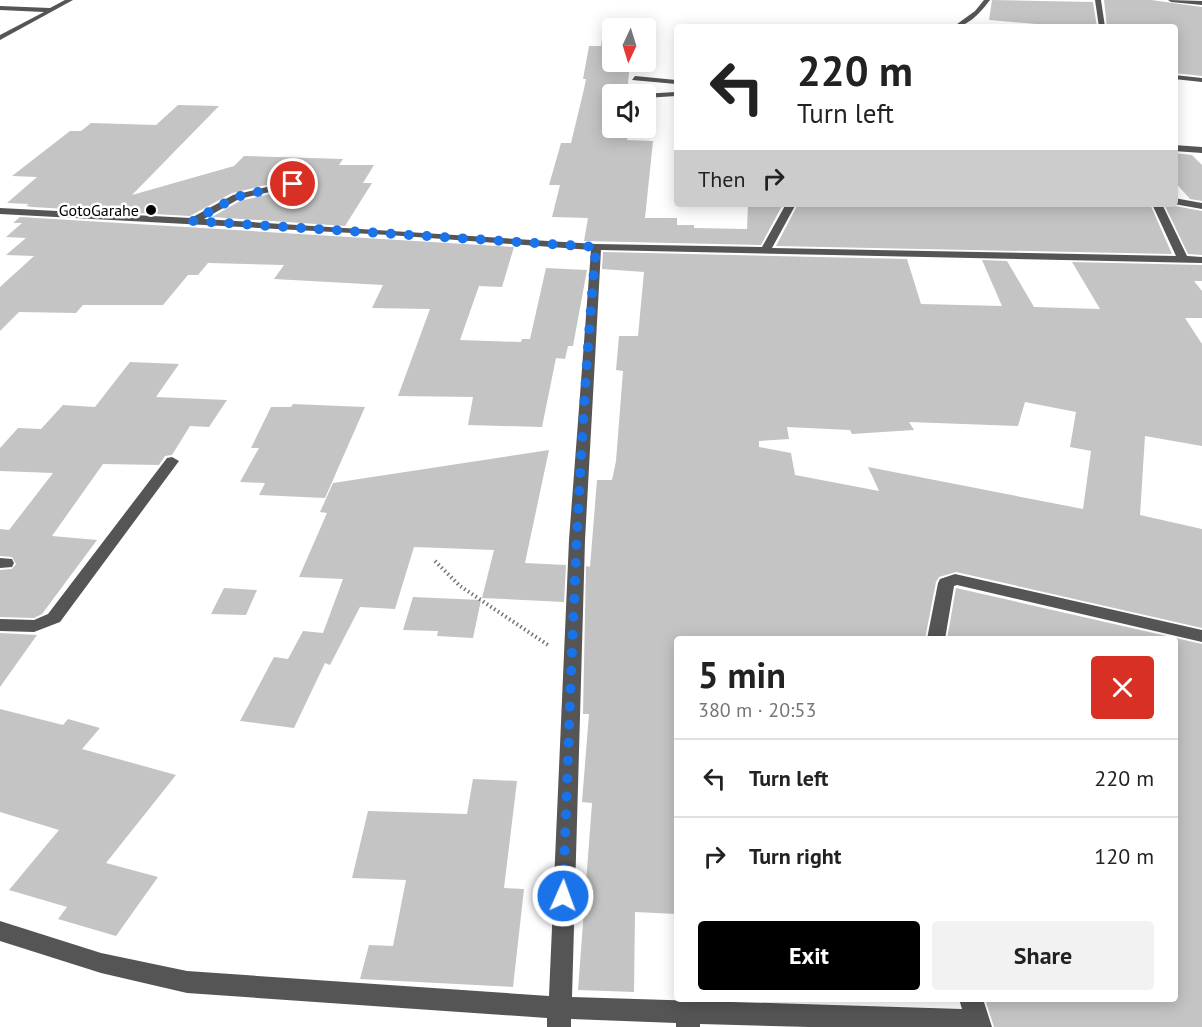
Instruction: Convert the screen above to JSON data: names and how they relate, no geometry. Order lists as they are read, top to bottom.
{
  "places": ["GotoGarahe"],
  "north": "bottom",
  "page": {
    "turn": ["220 m", "Turn left"],
    "then": "Then",
    "heading": ["5 min", "380 m · 20:53"],
    "list": [
      {
        "name": "Turn left",
        "value": "220 m"
      },
      {
        "name": "Turn right",
        "value": "120 m"
      }
    ],
    "buttons": ["Exit", "Share"]
  }
}
